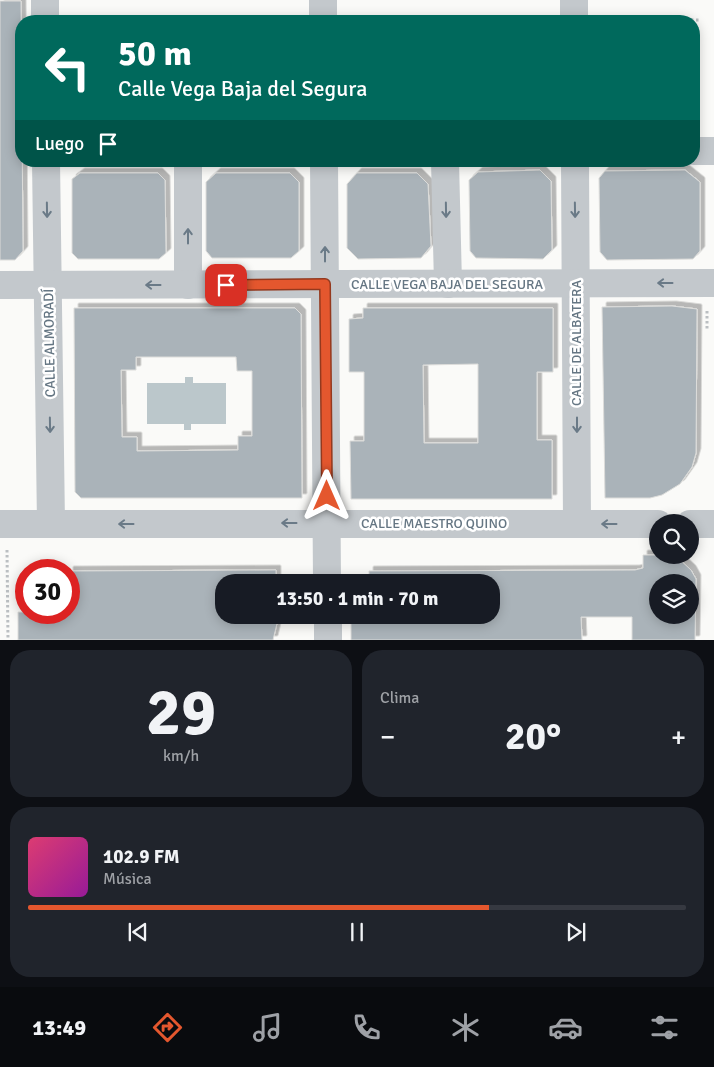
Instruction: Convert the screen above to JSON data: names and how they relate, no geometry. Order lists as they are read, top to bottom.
{
  "streets": {
    "street": [
      "CALLE VEGA BAJA DEL SEGURA",
      "CALLE ALMORADÍ",
      "CALLE DE ALBATERA",
      "CALLE MAESTRO QUINO"
    ]
  },
  "crossings": [
    ["CALLE VEGA BAJA DEL SEGURA", "CALLE ALMORADÍ"],
    ["CALLE VEGA BAJA DEL SEGURA", "CALLE DE ALBATERA"],
    ["CALLE ALMORADÍ", "CALLE MAESTRO QUINO"],
    ["CALLE DE ALBATERA", "CALLE MAESTRO QUINO"]
  ],
  "one_way": ["CALLE VEGA BAJA DEL SEGURA", "CALLE MAESTRO QUINO"],
  "page": {
    "turn": ["50 m", "Calle Vega Baja del Segura"],
    "then": "Luego",
    "limit": "30",
    "trip": "13:50 · 1 min · 70 m",
    "tile": [
      ["29", "km/h"],
      "Clima"
    ],
    "heat": ["−", "20°", "+"],
    "song": ["102.9 FM", "Música"],
    "tabs": "13:49"
  }
}
